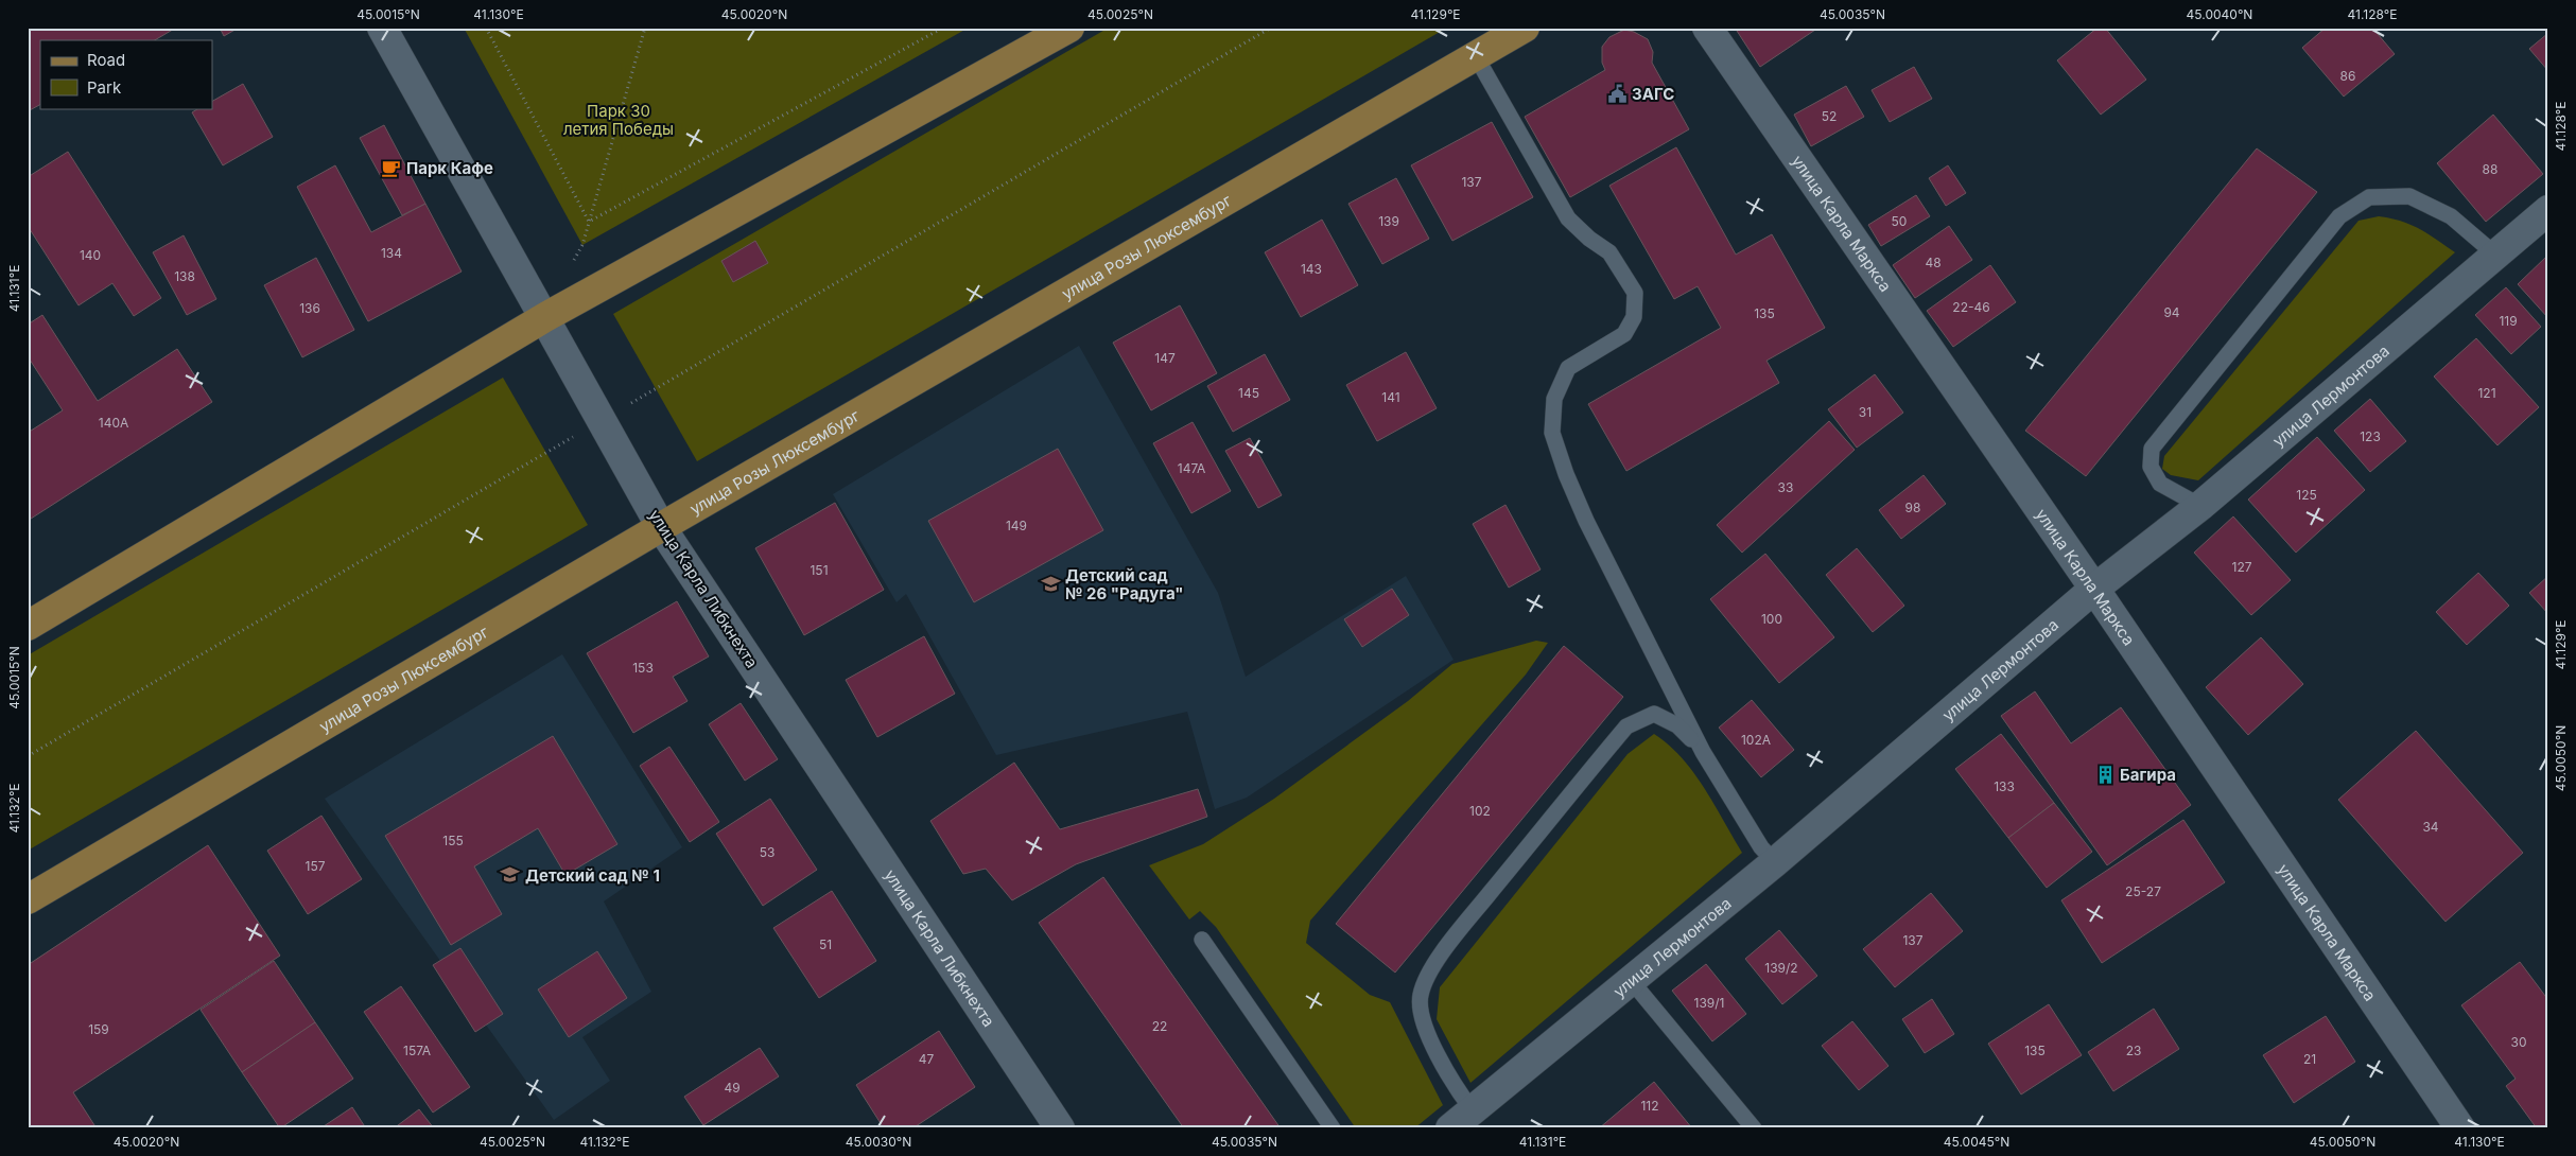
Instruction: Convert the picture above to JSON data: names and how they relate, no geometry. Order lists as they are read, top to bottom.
{
  "streets": {
    "main road": ["улица Розы Люксембург"],
    "street": ["улица Карла Маркса", "улица Лермонтова", "улица Карла Либкнехта"]
  },
  "crossings": [
    ["улица Карла Маркса", "улица Лермонтова"],
    ["улица Розы Люксембург", "улица Карла Либкнехта"]
  ],
  "parks": ["Парк 30 летия Победы"],
  "places": {
    "public building": ["ЗАГС"],
    "cafe": ["Парк Кафе"],
    "school or university": ["Детский сад № 26 \"Радуга\"", "Детский сад № 1"],
    "building": ["Багира"]
  },
  "house_numbers": [
    "86",
    "52",
    "88",
    "137",
    "139",
    "50",
    "134",
    "140",
    "48",
    "143",
    "138",
    "22-46",
    "136",
    "94",
    "135",
    "119",
    "147",
    "145",
    "121",
    "141",
    "31",
    "140А",
    "123",
    "147А",
    "33",
    "125",
    "98",
    "149",
    "127",
    "151",
    "100",
    "153",
    "102А",
    "133",
    "102",
    "34",
    "155",
    "53",
    "157",
    "25-27",
    "137",
    "51",
    "139/2",
    "139/1",
    "22",
    "159",
    "30",
    "157А",
    "135",
    "23",
    "47",
    "21",
    "49",
    "112"
  ],
  "legend": ["Road", "Park"],
  "coordinates": [
    "45.0015°N",
    "41.130°E",
    "45.0020°N",
    "45.0025°N",
    "41.129°E",
    "45.0035°N",
    "45.0040°N",
    "41.128°E",
    "41.131°E",
    "45.0050°N",
    "41.132°E",
    "45.0030°N",
    "45.0045°N"
  ]
}
